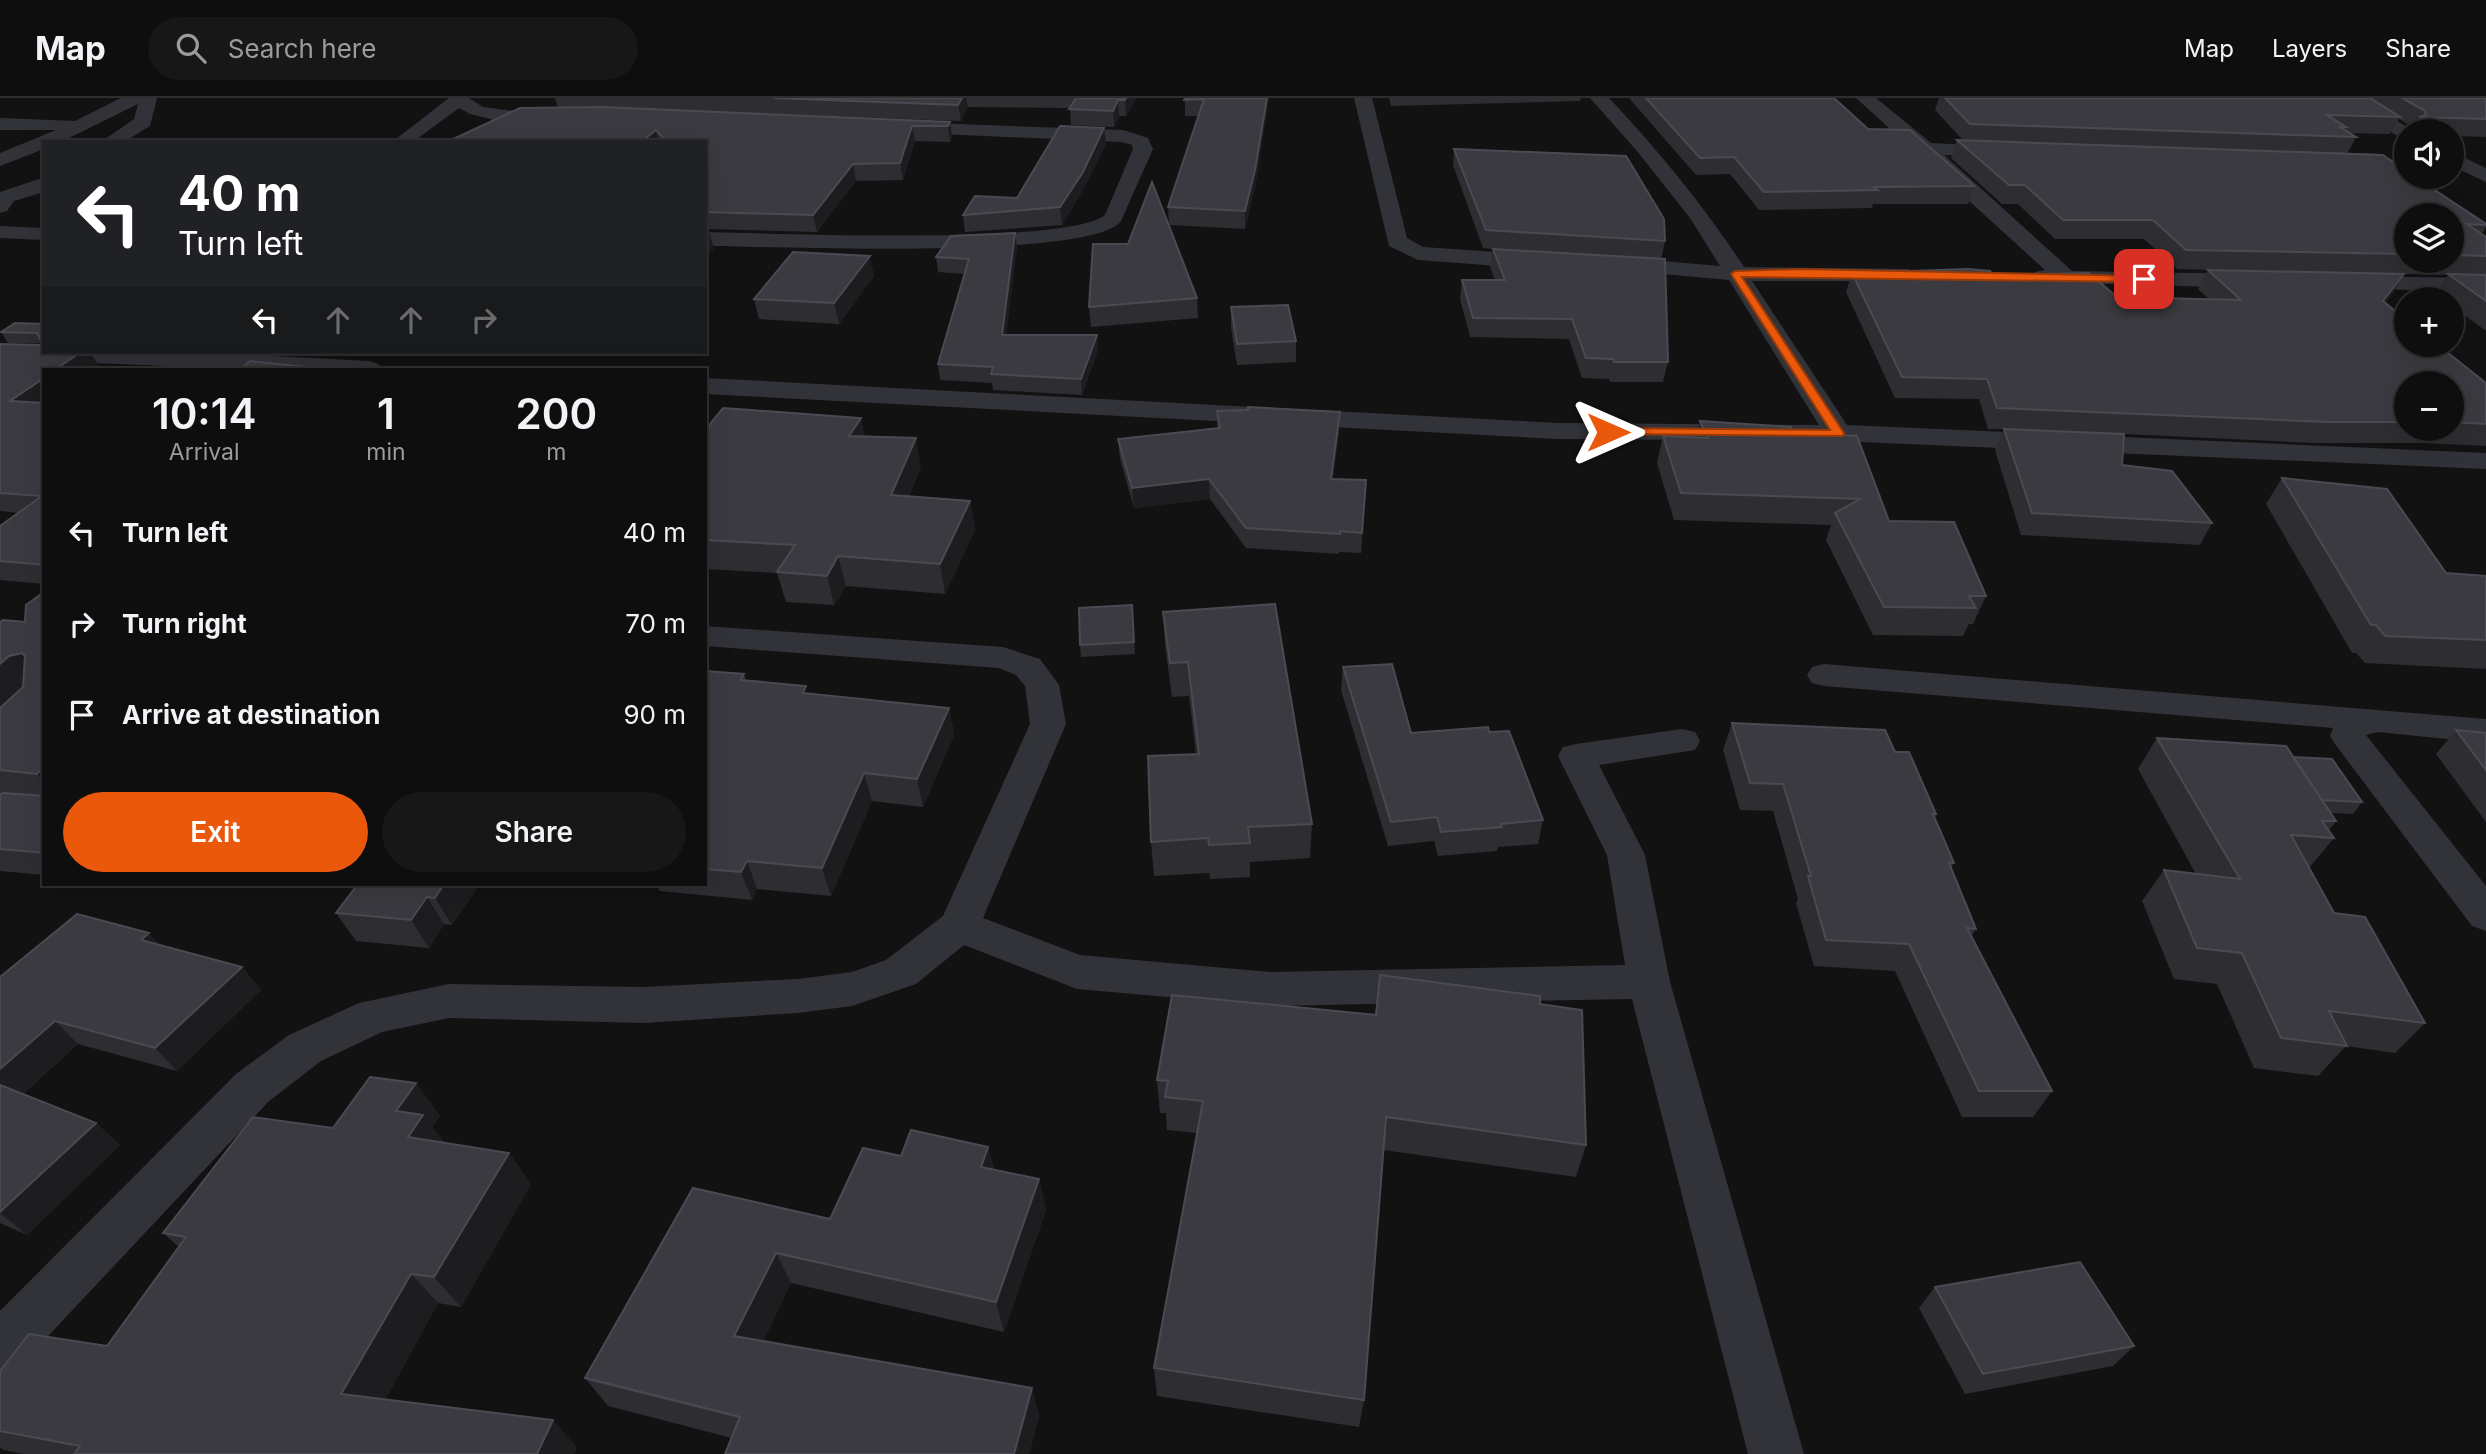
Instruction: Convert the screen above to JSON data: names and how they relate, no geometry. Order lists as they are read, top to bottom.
{
  "page": {
    "header": "Map",
    "search": "Search here",
    "nav": ["Map", "Layers", "Share"],
    "map_buttons": ["+", "−"],
    "turn": ["40 m", "Turn left"],
    "eta": [
      "10:14",
      "Arrival",
      "1",
      "min",
      "200",
      "m"
    ],
    "list": [
      {
        "name": "Turn left",
        "value": "40 m"
      },
      {
        "name": "Turn right",
        "value": "70 m"
      },
      {
        "name": "Arrive at destination",
        "value": "90 m"
      }
    ],
    "buttons": ["Exit", "Share"]
  }
}
